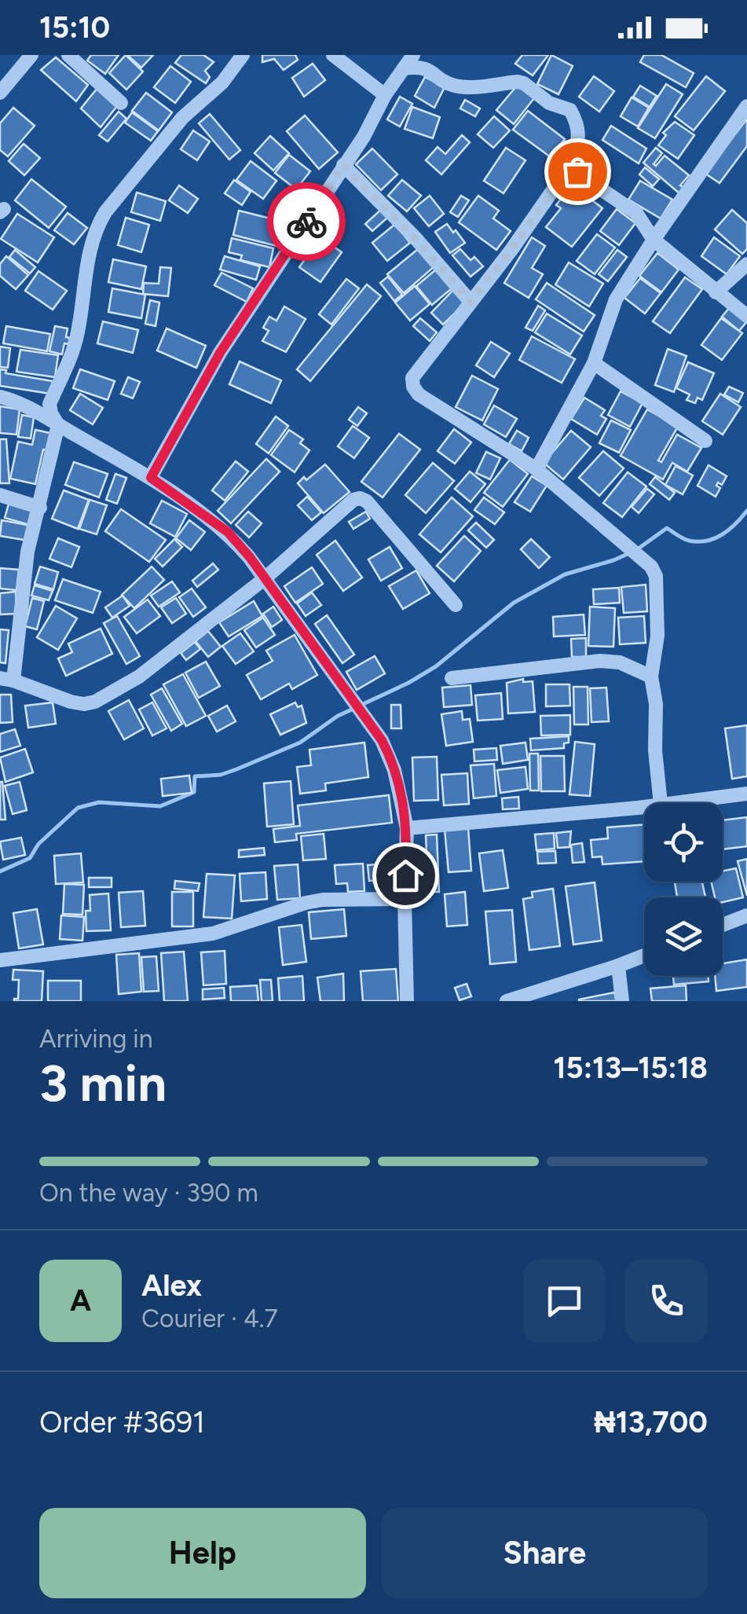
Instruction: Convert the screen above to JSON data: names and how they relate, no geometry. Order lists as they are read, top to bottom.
{
  "page": {
    "status": "15:10",
    "heading": ["3 min", "Arriving in", "15:13–15:18"],
    "panel": [
      "Alex",
      "Courier · 4.7",
      "Order #3691",
      "₦13,700"
    ],
    "bar": "On the way · 390 m",
    "round": "A",
    "buttons": ["Help", "Share"]
  }
}
